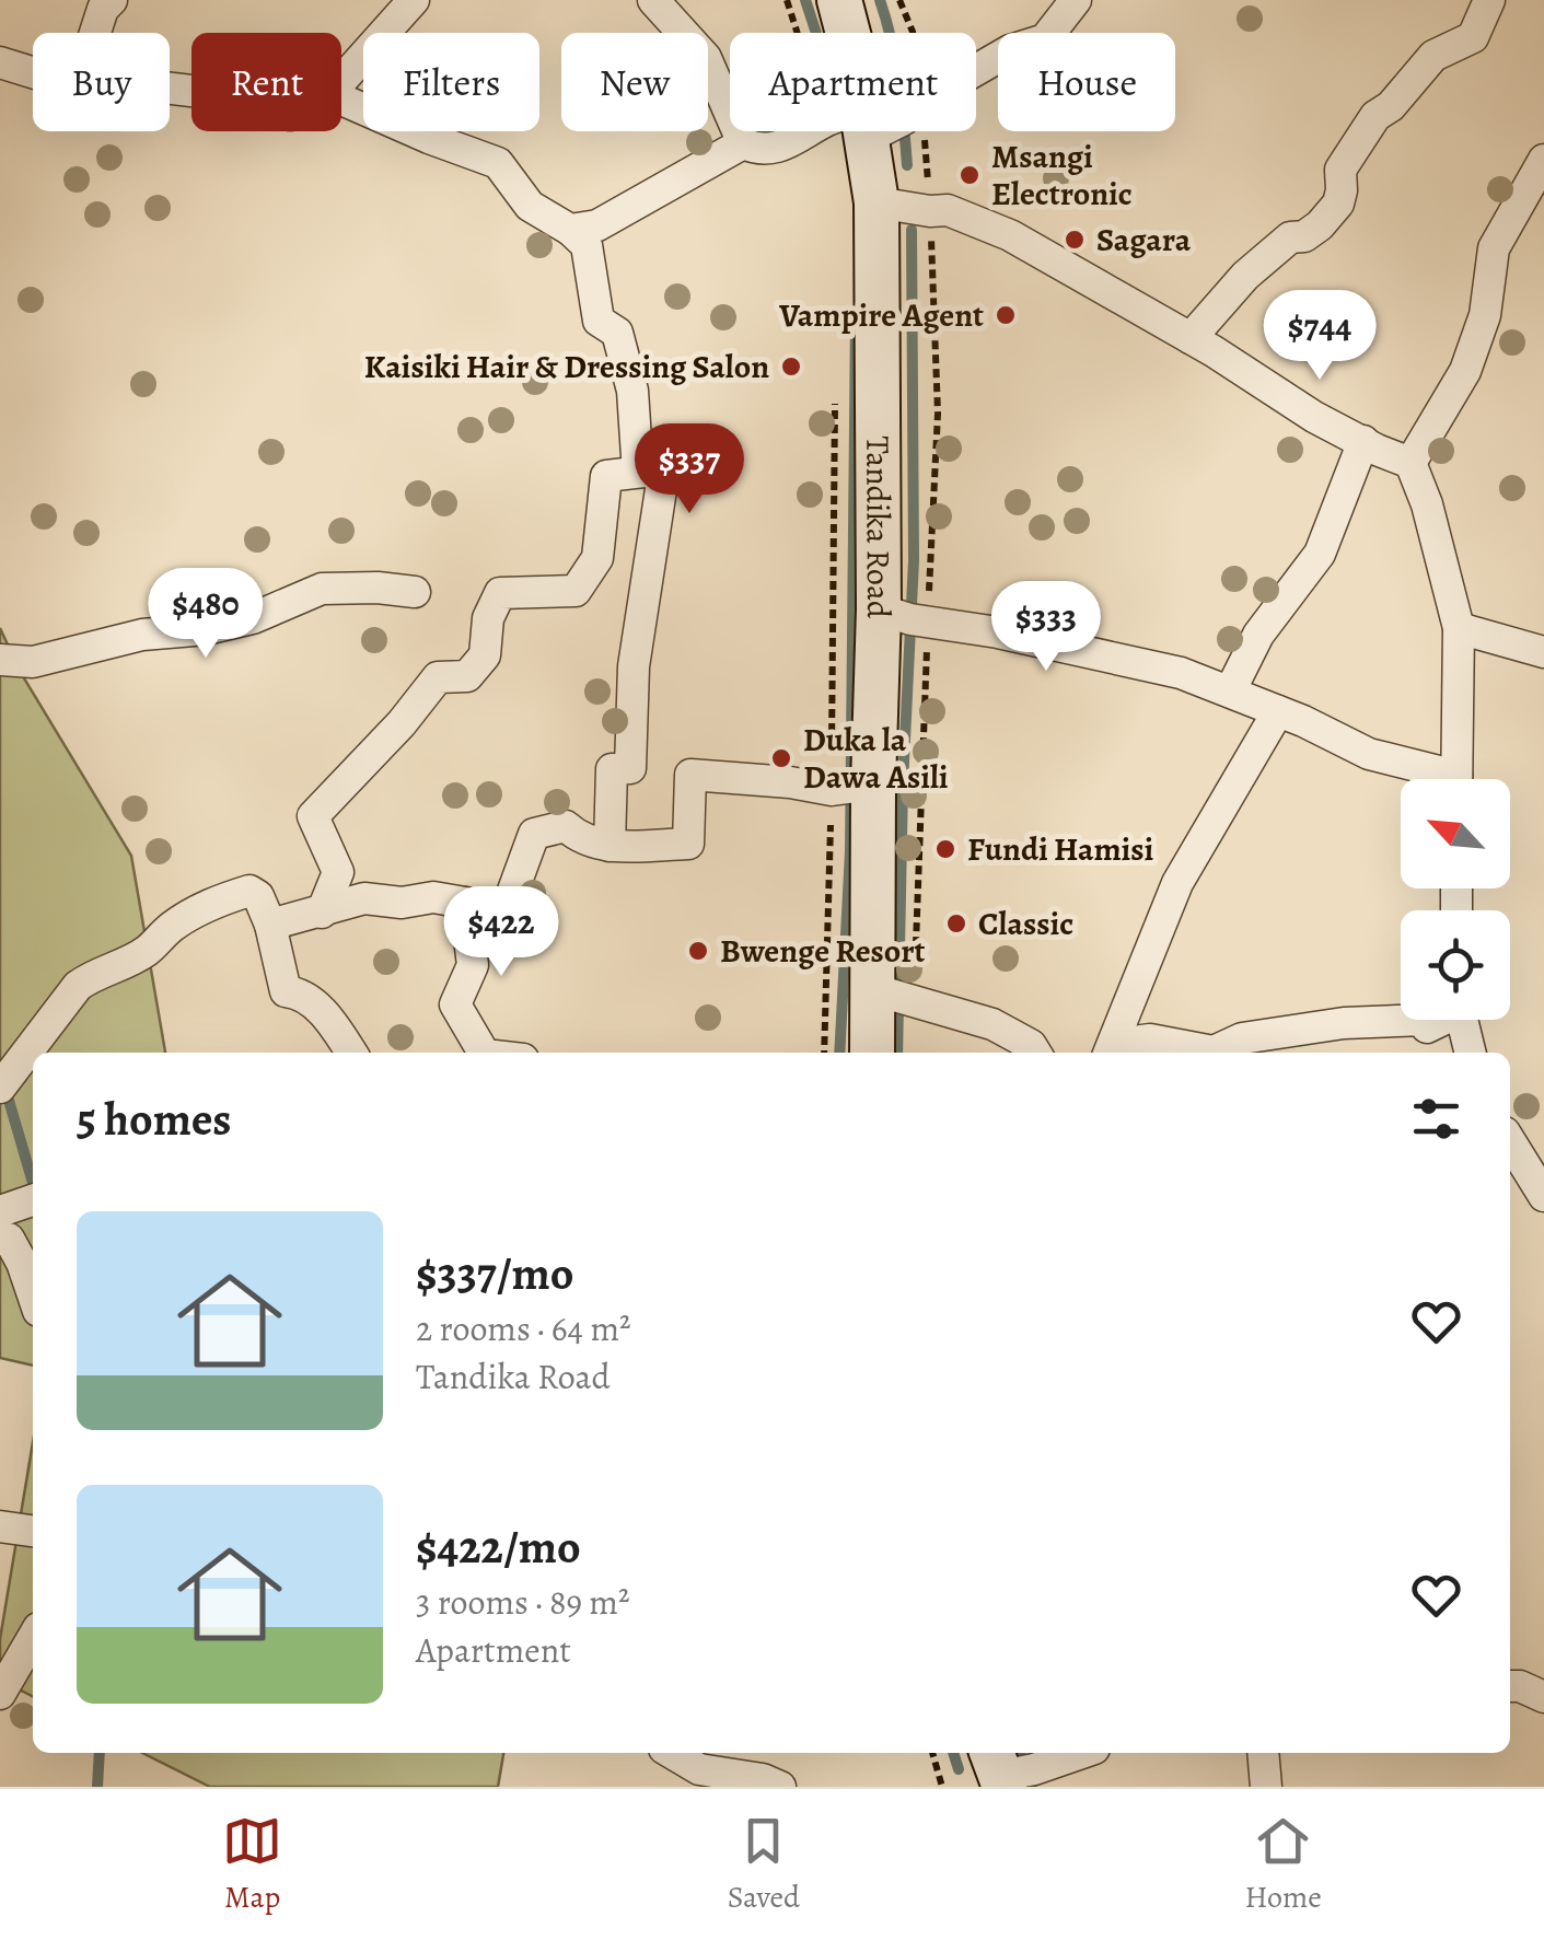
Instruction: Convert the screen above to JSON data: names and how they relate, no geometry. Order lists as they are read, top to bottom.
{
  "streets": {
    "street": ["Tandika Road"]
  },
  "places": [
    "Msangi Electronic",
    "Sagara",
    "Vampire Agent",
    "Kaisiki Hair & Dressing Salon",
    "Duka la Dawa Asili",
    "Fundi Hamisi",
    "Classic",
    "Bwenge Resort"
  ],
  "north": "top left",
  "page": {
    "chip": [
      "Buy",
      "Rent",
      "Filters",
      "New",
      "Apartment",
      "House"
    ],
    "price": [
      "$744",
      "$337",
      "$480",
      "$333",
      "$422"
    ],
    "heading": "5 homes",
    "list": [
      {
        "name": "$337/mo",
        "note": "2 rooms · 64 m² · Tandika Road"
      },
      {
        "name": "$422/mo",
        "note": "3 rooms · 89 m² · Apartment"
      }
    ],
    "tabs": ["Map", "Saved", "Home"]
  }
}
